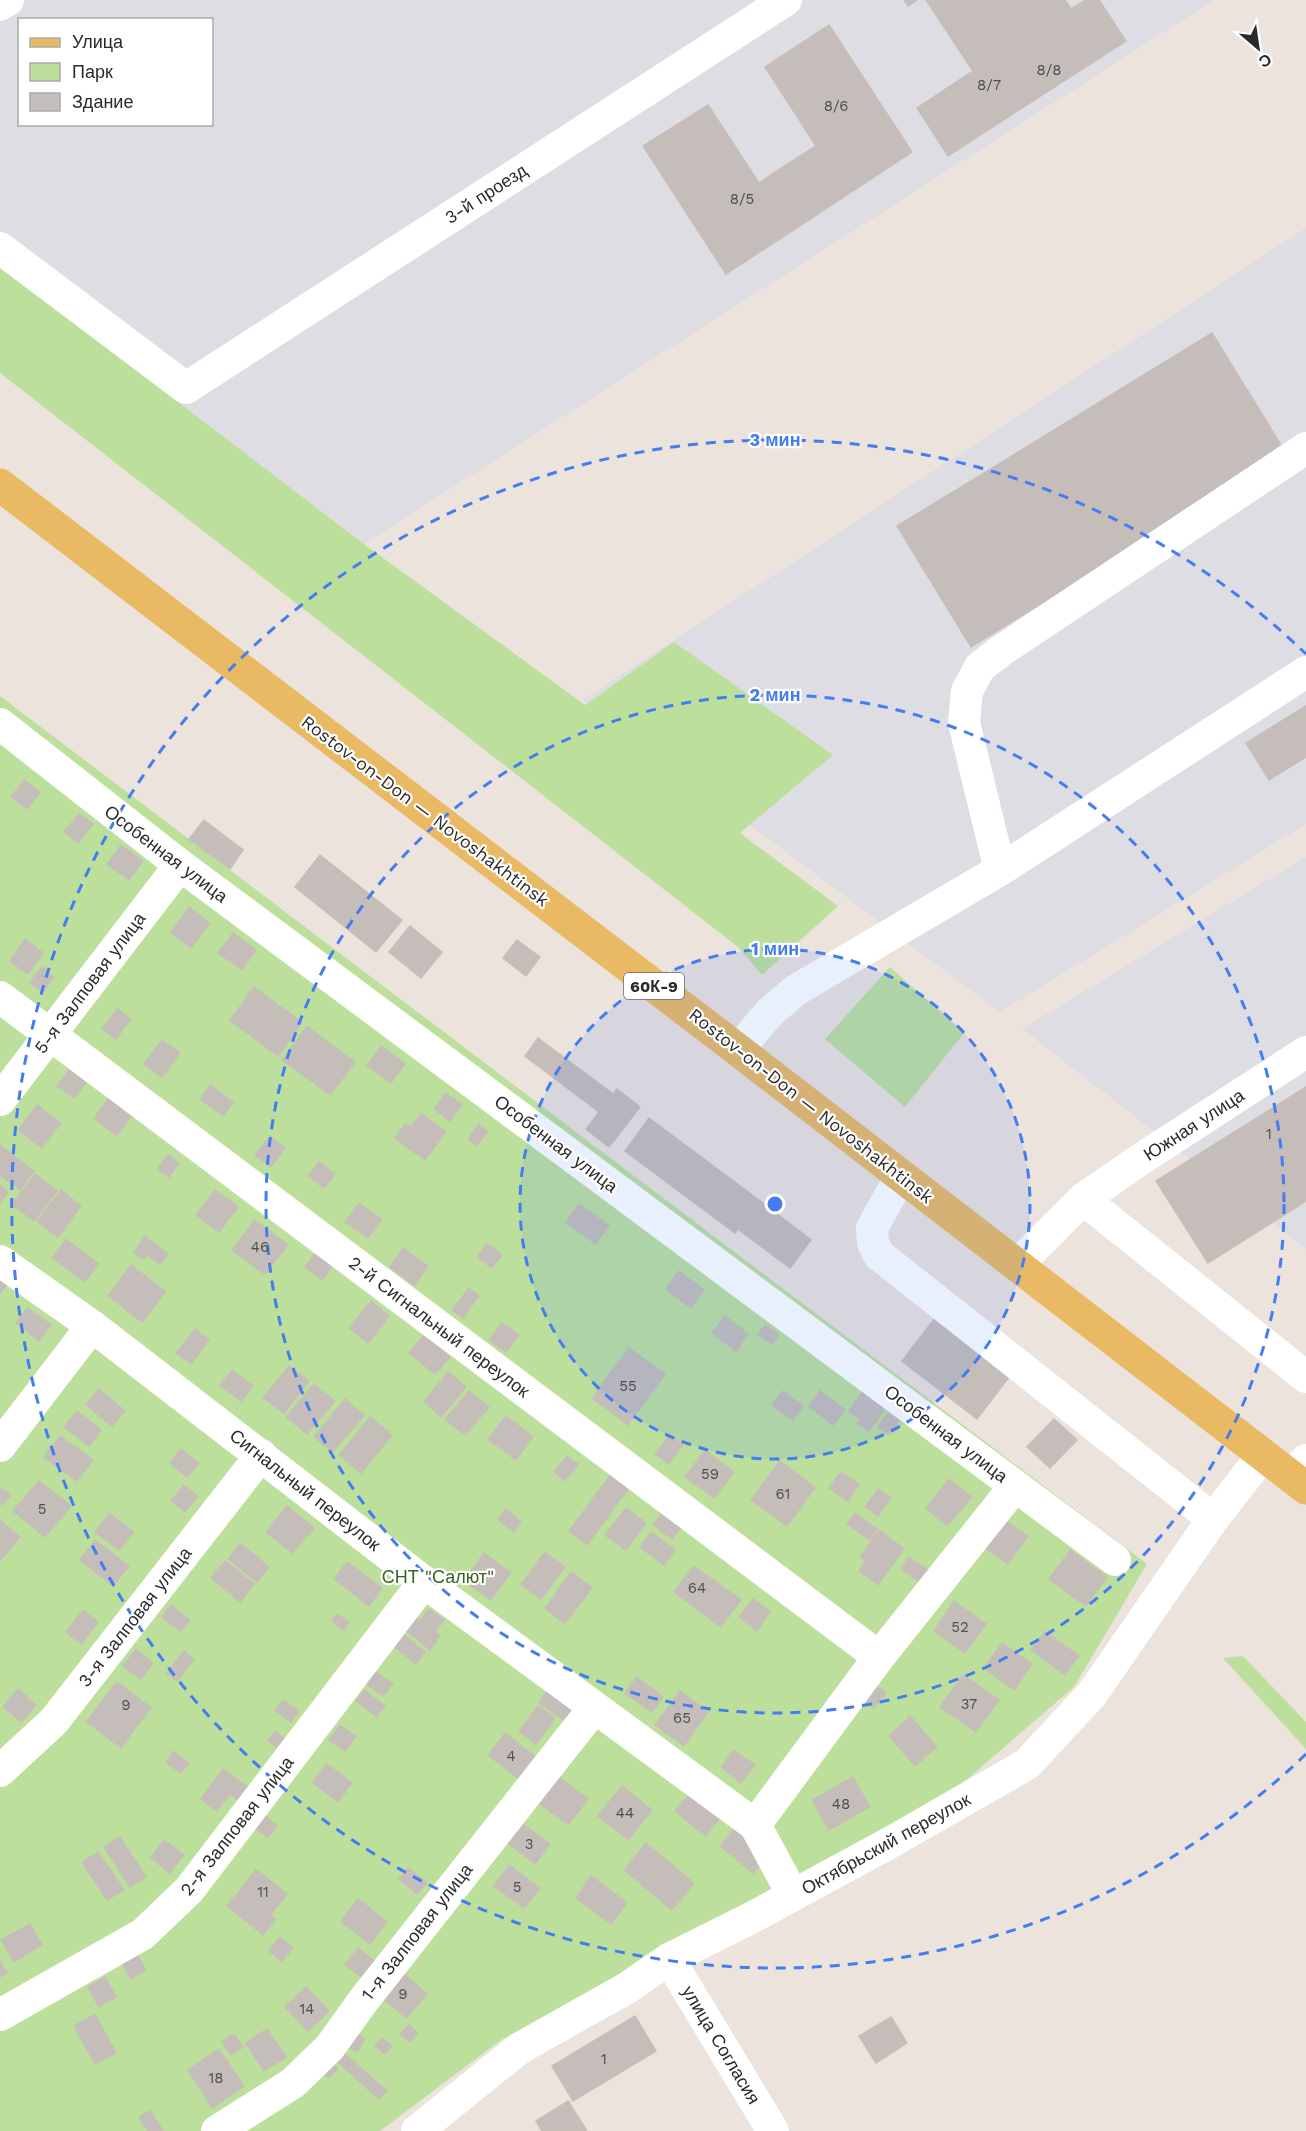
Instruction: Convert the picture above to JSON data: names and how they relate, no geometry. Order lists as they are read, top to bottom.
{
  "streets": {
    "main road": ["Rostov-on-Don — Novoshakhtinsk", "60К-9"],
    "street": [
      "3-й проезд",
      "Особенная улица",
      "5-я Залповая улица",
      "Южная улица",
      "2-й Сигнальный переулок",
      "Сигнальный переулок",
      "3-я Залповая улица",
      "2-я Залповая улица",
      "Октябрьский переулок",
      "1-я Залповая улица",
      "улица Согласия"
    ]
  },
  "crossings": [
    ["Rostov-on-Don — Novoshakhtinsk", "Южная улица"],
    ["Rostov-on-Don — Novoshakhtinsk", "Октябрьский переулок"],
    ["Особенная улица", "5-я Залповая улица"],
    ["5-я Залповая улица", "2-й Сигнальный переулок"],
    ["Сигнальный переулок", "3-я Залповая улица"],
    ["Сигнальный переулок", "2-я Залповая улица"],
    ["Сигнальный переулок", "1-я Залповая улица"],
    ["Октябрьский переулок", "улица Согласия"]
  ],
  "parks": ["СНТ \"Салют\""],
  "house_numbers": [
    "8/8",
    "8/7",
    "8/6",
    "8/5",
    "1",
    "46",
    "55",
    "59",
    "61",
    "5",
    "64",
    "52",
    "37",
    "9",
    "65",
    "4",
    "48",
    "44",
    "3",
    "5",
    "11",
    "9",
    "14",
    "1",
    "18"
  ],
  "legend": ["Улица", "Парк", "Здание"],
  "north": "bottom right",
  "rings": ["3 мин", "2 мин", "1 мин"]
}
